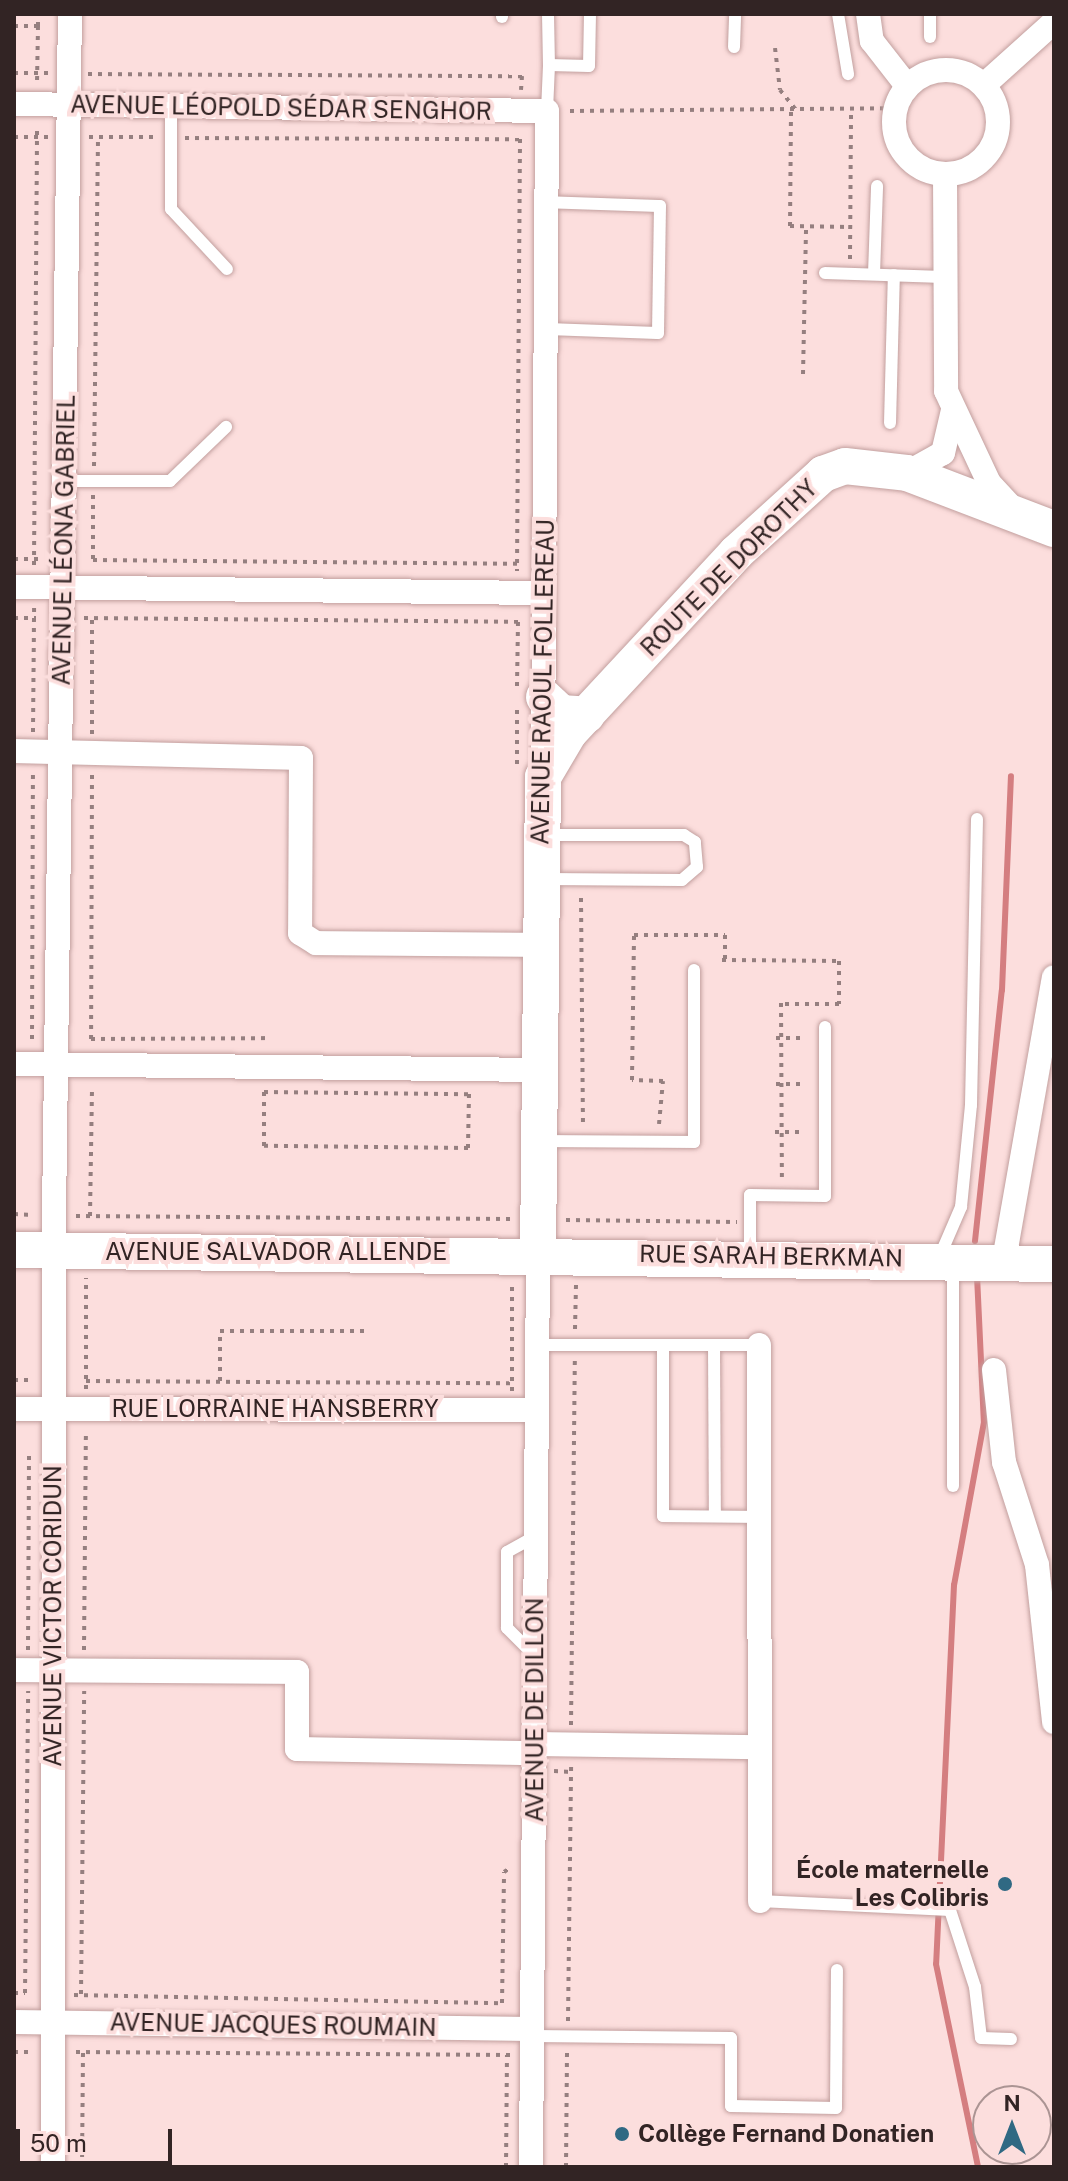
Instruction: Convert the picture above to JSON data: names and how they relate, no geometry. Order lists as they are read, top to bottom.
{
  "streets": {
    "main road": [
      "ROUTE DE DOROTHY",
      "AVENUE RAOUL FOLLEREAU",
      "AVENUE SALVADOR ALLENDE",
      "RUE SARAH BERKMAN"
    ],
    "street": [
      "AVENUE LÉOPOLD SÉDAR SENGHOR",
      "AVENUE LÉONA GABRIEL",
      "RUE LORRAINE HANSBERRY",
      "AVENUE VICTOR CORIDUN",
      "AVENUE DE DILLON",
      "AVENUE JACQUES ROUMAIN"
    ]
  },
  "crossings": [
    ["AVENUE LÉOPOLD SÉDAR SENGHOR", "AVENUE LÉONA GABRIEL"],
    ["AVENUE LÉOPOLD SÉDAR SENGHOR", "AVENUE RAOUL FOLLEREAU"],
    ["AVENUE LÉONA GABRIEL", "AVENUE VICTOR CORIDUN"],
    ["ROUTE DE DOROTHY", "AVENUE RAOUL FOLLEREAU"],
    ["AVENUE RAOUL FOLLEREAU", "AVENUE SALVADOR ALLENDE"],
    ["AVENUE RAOUL FOLLEREAU", "RUE SARAH BERKMAN"],
    ["AVENUE RAOUL FOLLEREAU", "AVENUE DE DILLON"],
    ["AVENUE SALVADOR ALLENDE", "RUE SARAH BERKMAN"],
    ["AVENUE SALVADOR ALLENDE", "AVENUE VICTOR CORIDUN"],
    ["AVENUE SALVADOR ALLENDE", "AVENUE DE DILLON"],
    ["RUE SARAH BERKMAN", "AVENUE DE DILLON"],
    ["RUE LORRAINE HANSBERRY", "AVENUE VICTOR CORIDUN"],
    ["RUE LORRAINE HANSBERRY", "AVENUE DE DILLON"],
    ["AVENUE VICTOR CORIDUN", "AVENUE JACQUES ROUMAIN"],
    ["AVENUE DE DILLON", "AVENUE JACQUES ROUMAIN"]
  ],
  "places": ["École maternelle Les Colibris", "Collège Fernand Donatien"],
  "scale_bar": "50 m",
  "north": "top"
}
